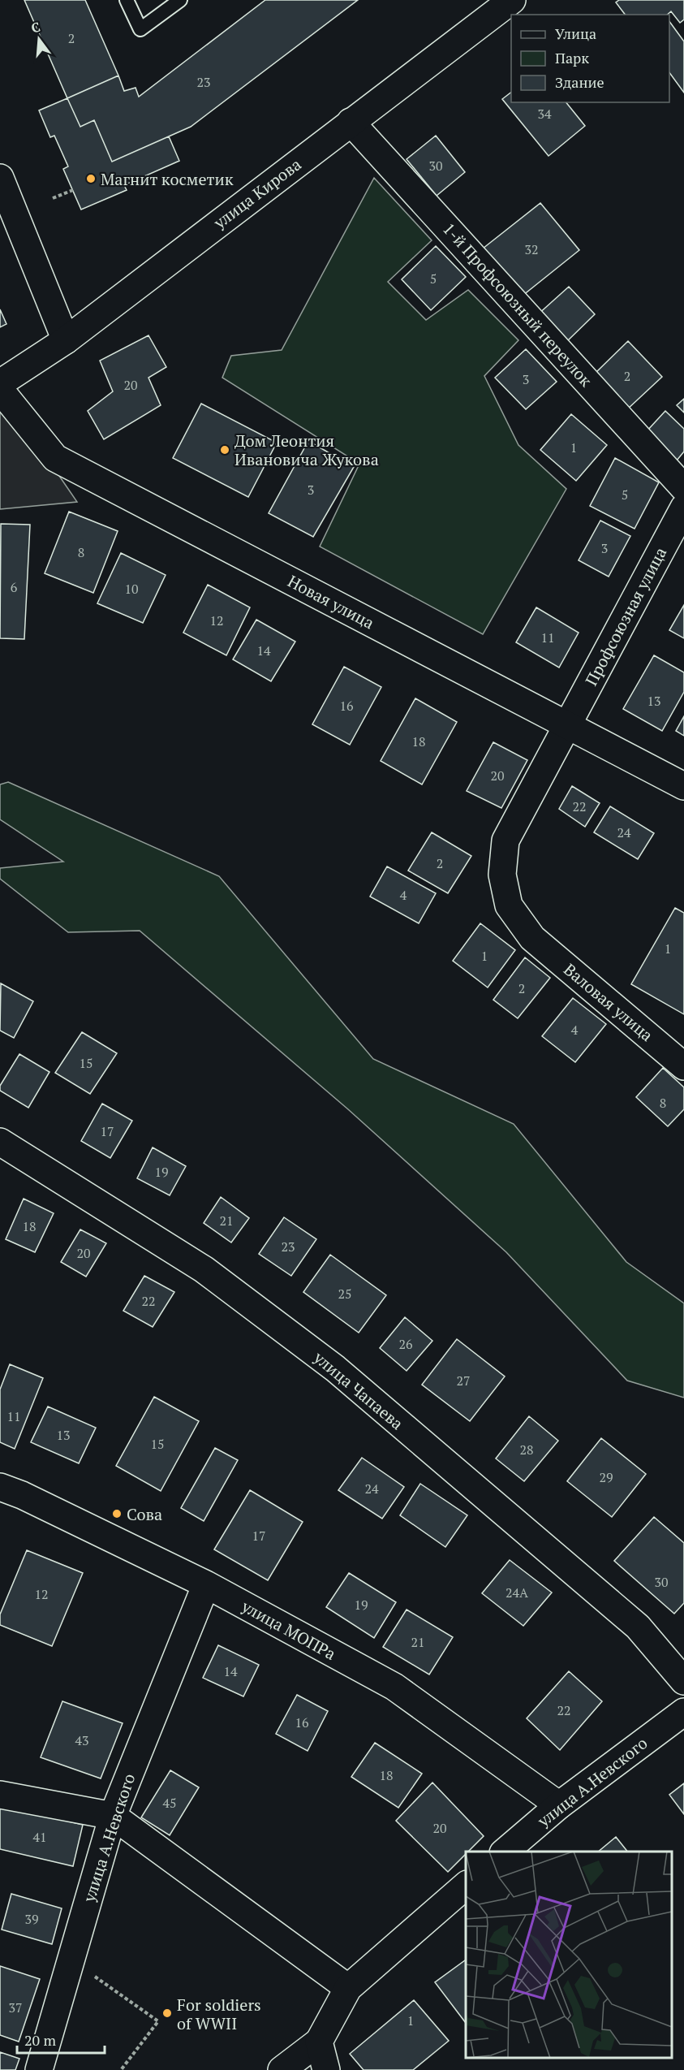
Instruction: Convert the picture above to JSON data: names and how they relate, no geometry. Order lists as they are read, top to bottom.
{
  "streets": {
    "street": [
      "улица Кирова",
      "1-й Профсоюзный переулок",
      "Новая улица",
      "Профсоюзная улица",
      "Валовая улица",
      "улица Чапаева",
      "улица МОПРа",
      "улица А.Невского"
    ]
  },
  "crossings": [
    ["улица Кирова", "1-й Профсоюзный переулок"],
    ["Новая улица", "Профсоюзная улица"],
    ["Профсоюзная улица", "Валовая улица"],
    ["улица МОПРа", "улица А.Невского"]
  ],
  "places": [
    "Магнит косметик",
    "Дом Леонтия Ивановича Жукова",
    "Сова",
    "For soldiers of WWII"
  ],
  "house_numbers": [
    "2",
    "23",
    "34",
    "30",
    "32",
    "5",
    "2",
    "3",
    "20",
    "1",
    "3",
    "5",
    "3",
    "8",
    "6",
    "10",
    "12",
    "11",
    "14",
    "13",
    "16",
    "18",
    "20",
    "22",
    "24",
    "2",
    "4",
    "1",
    "1",
    "2",
    "4",
    "15",
    "8",
    "17",
    "19",
    "21",
    "18",
    "23",
    "20",
    "25",
    "22",
    "26",
    "27",
    "11",
    "13",
    "15",
    "28",
    "29",
    "24",
    "17",
    "30",
    "24А",
    "12",
    "19",
    "21",
    "14",
    "22",
    "16",
    "43",
    "18",
    "45",
    "20",
    "41",
    "39",
    "37",
    "1"
  ],
  "legend": ["Улица", "Парк", "Здание"],
  "scale_bar": "20 m",
  "north": "top"
}
